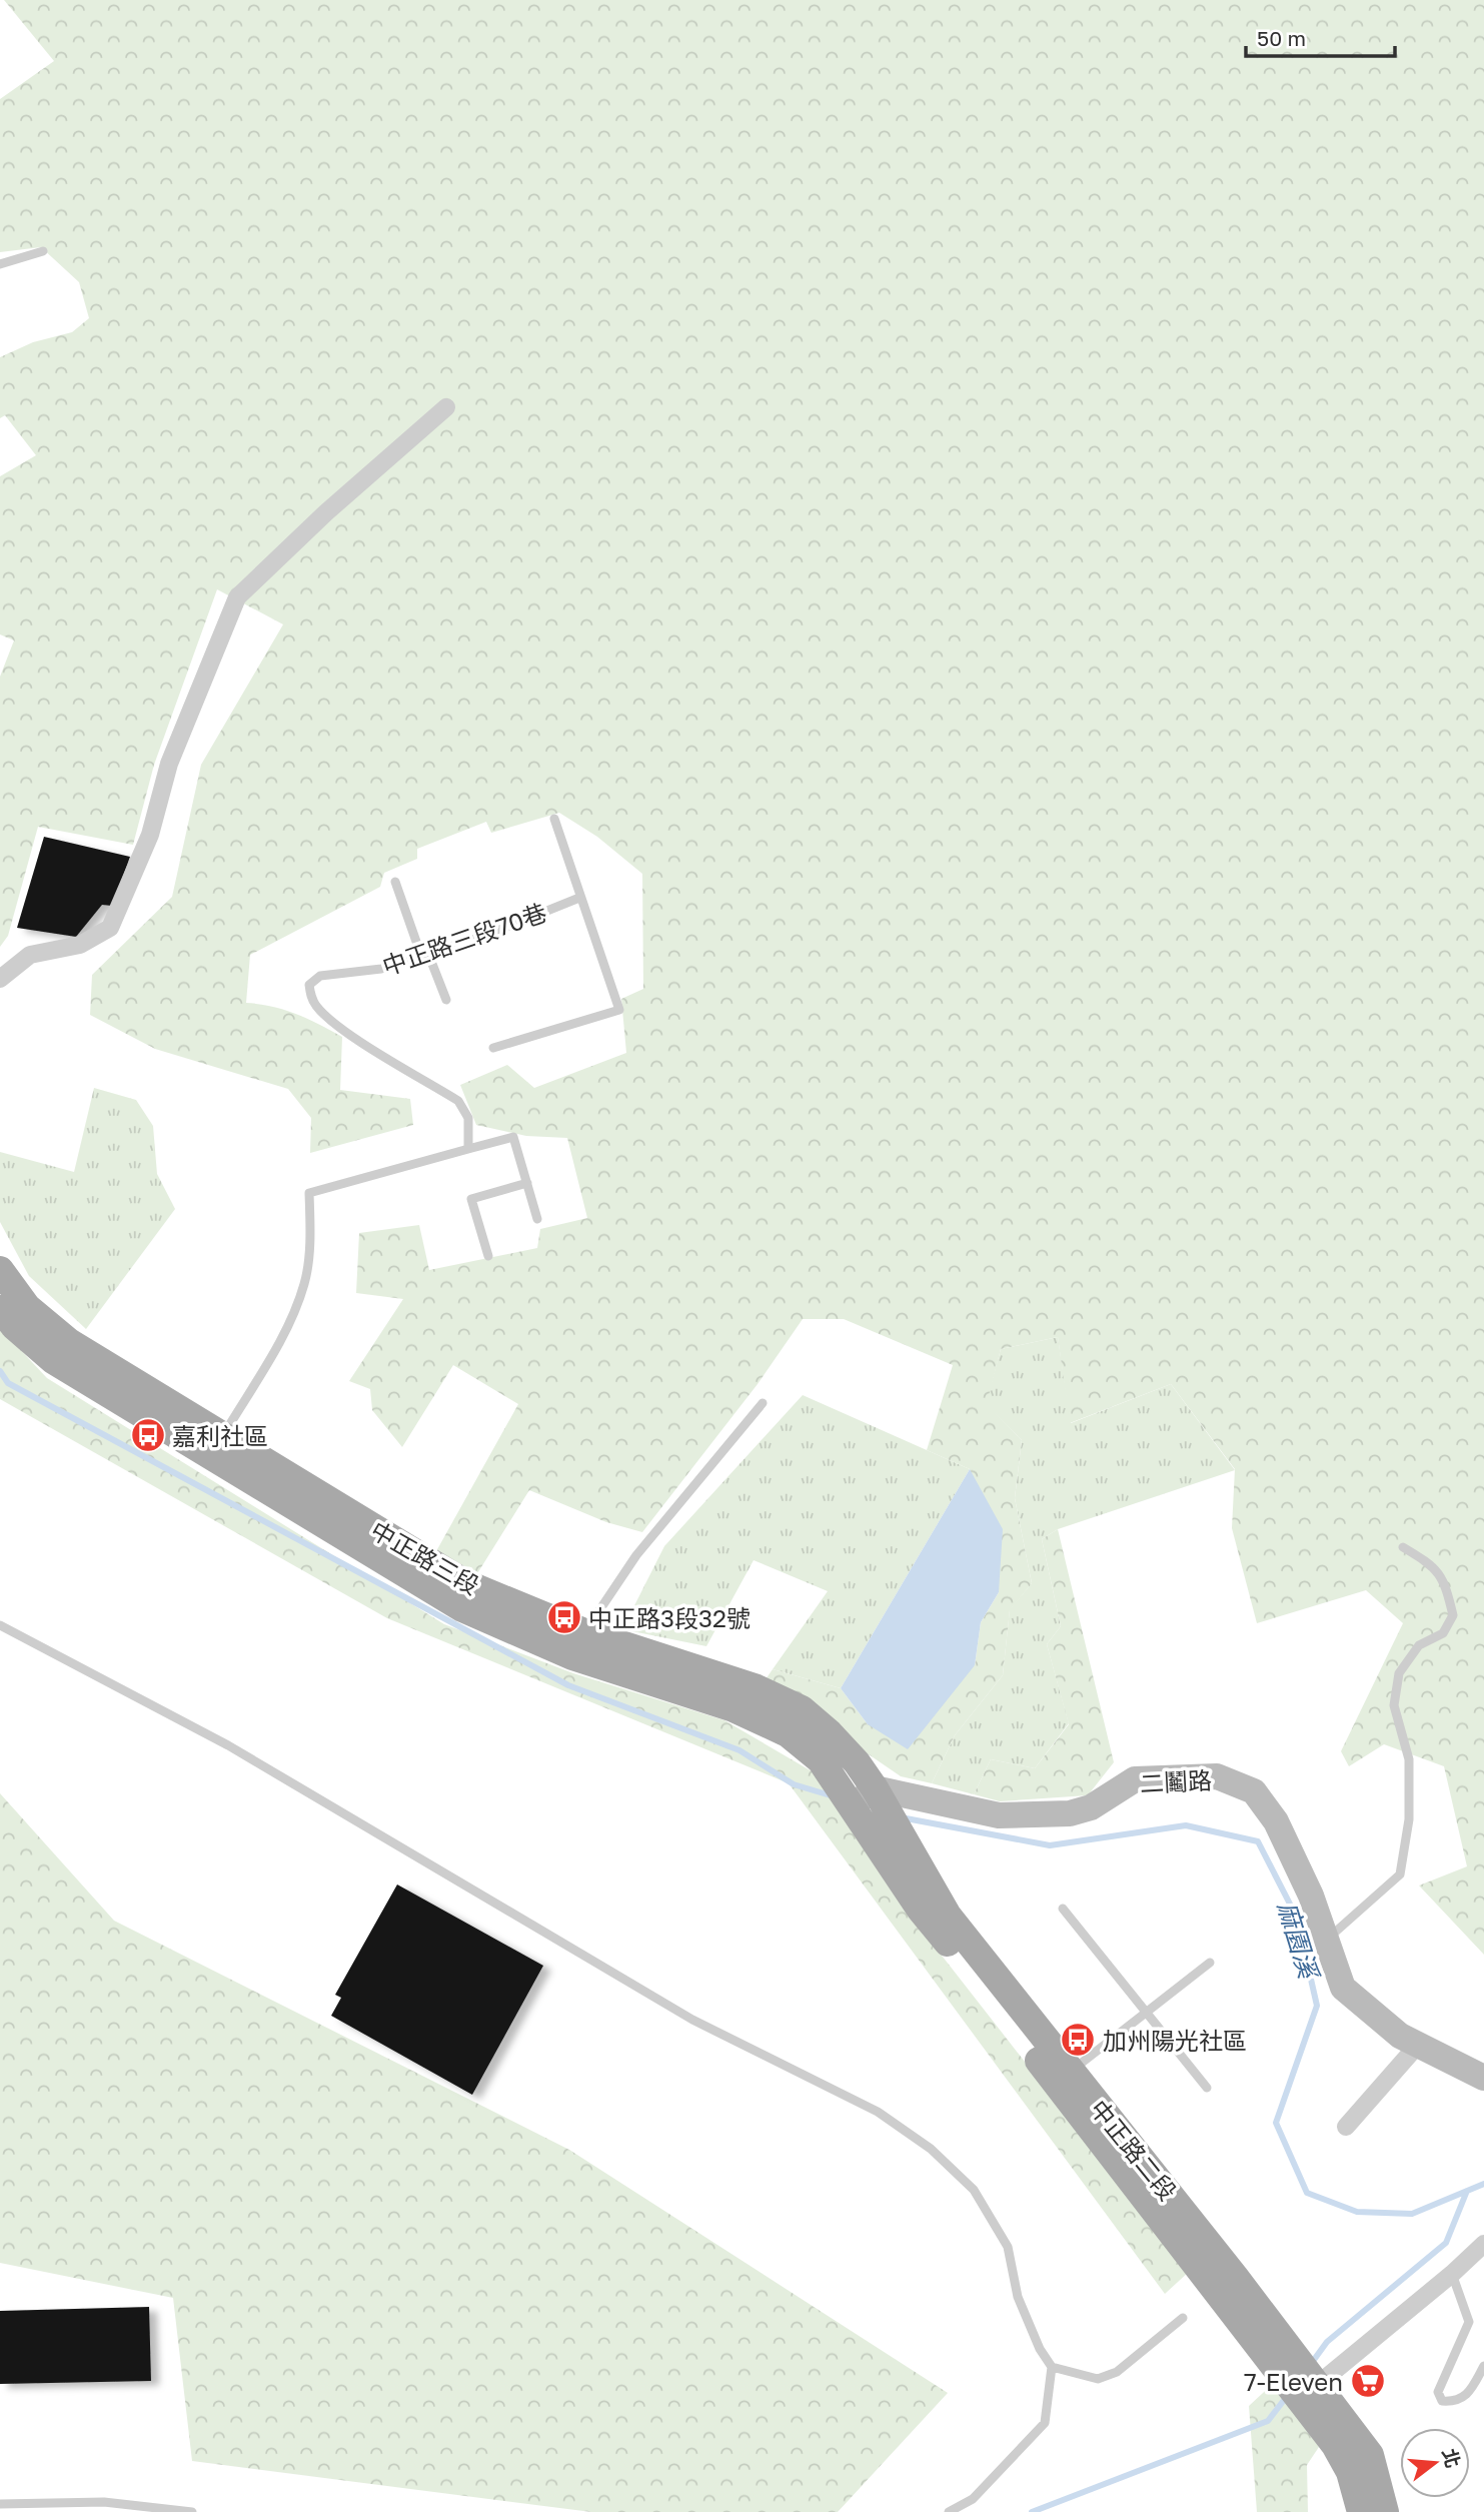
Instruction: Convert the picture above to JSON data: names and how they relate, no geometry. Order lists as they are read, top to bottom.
{
  "streets": {
    "main road": ["中正路三段", "中正路二段"],
    "street": ["二鬮路"],
    "lane": ["中正路三段70巷"]
  },
  "crossings": [
    ["中正路三段", "二鬮路"],
    ["中正路三段", "中正路二段"],
    ["二鬮路", "中正路二段"]
  ],
  "water": ["麻園溪"],
  "places": {
    "bus stop": ["嘉利社區", "中正路3段32號", "加州陽光社區"],
    "supermarket": ["7-Eleven"]
  },
  "scale_bar": "50 m",
  "north": "right"
}
